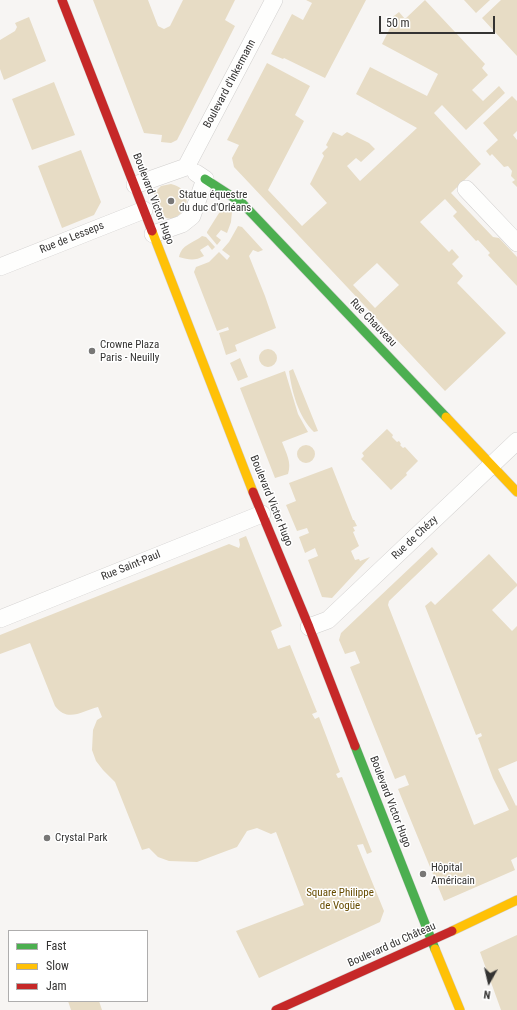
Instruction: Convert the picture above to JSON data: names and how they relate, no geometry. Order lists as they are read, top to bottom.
{
  "streets": {
    "street": [
      "Boulevard d'Inkermann",
      "Boulevard Victor Hugo",
      "Rue de Lesseps",
      "Rue Chauveau",
      "Rue de Chézy",
      "Rue Saint-Paul",
      "Boulevard du Château"
    ]
  },
  "crossings": [
    ["Boulevard Victor Hugo", "Rue de Lesseps"],
    ["Boulevard Victor Hugo", "Rue de Chézy"],
    ["Boulevard Victor Hugo", "Rue Saint-Paul"],
    ["Boulevard Victor Hugo", "Boulevard du Château"],
    ["Rue Chauveau", "Rue de Chézy"]
  ],
  "parks": ["Square Philippe de Vogüe"],
  "places": [
    "Statue équestre du duc d'Orléans",
    "Crowne Plaza Paris - Neuilly",
    "Crystal Park",
    "Hôpital Américain"
  ],
  "legend": ["Fast", "Slow", "Jam"],
  "scale_bar": "50 m",
  "north": "bottom"
}
